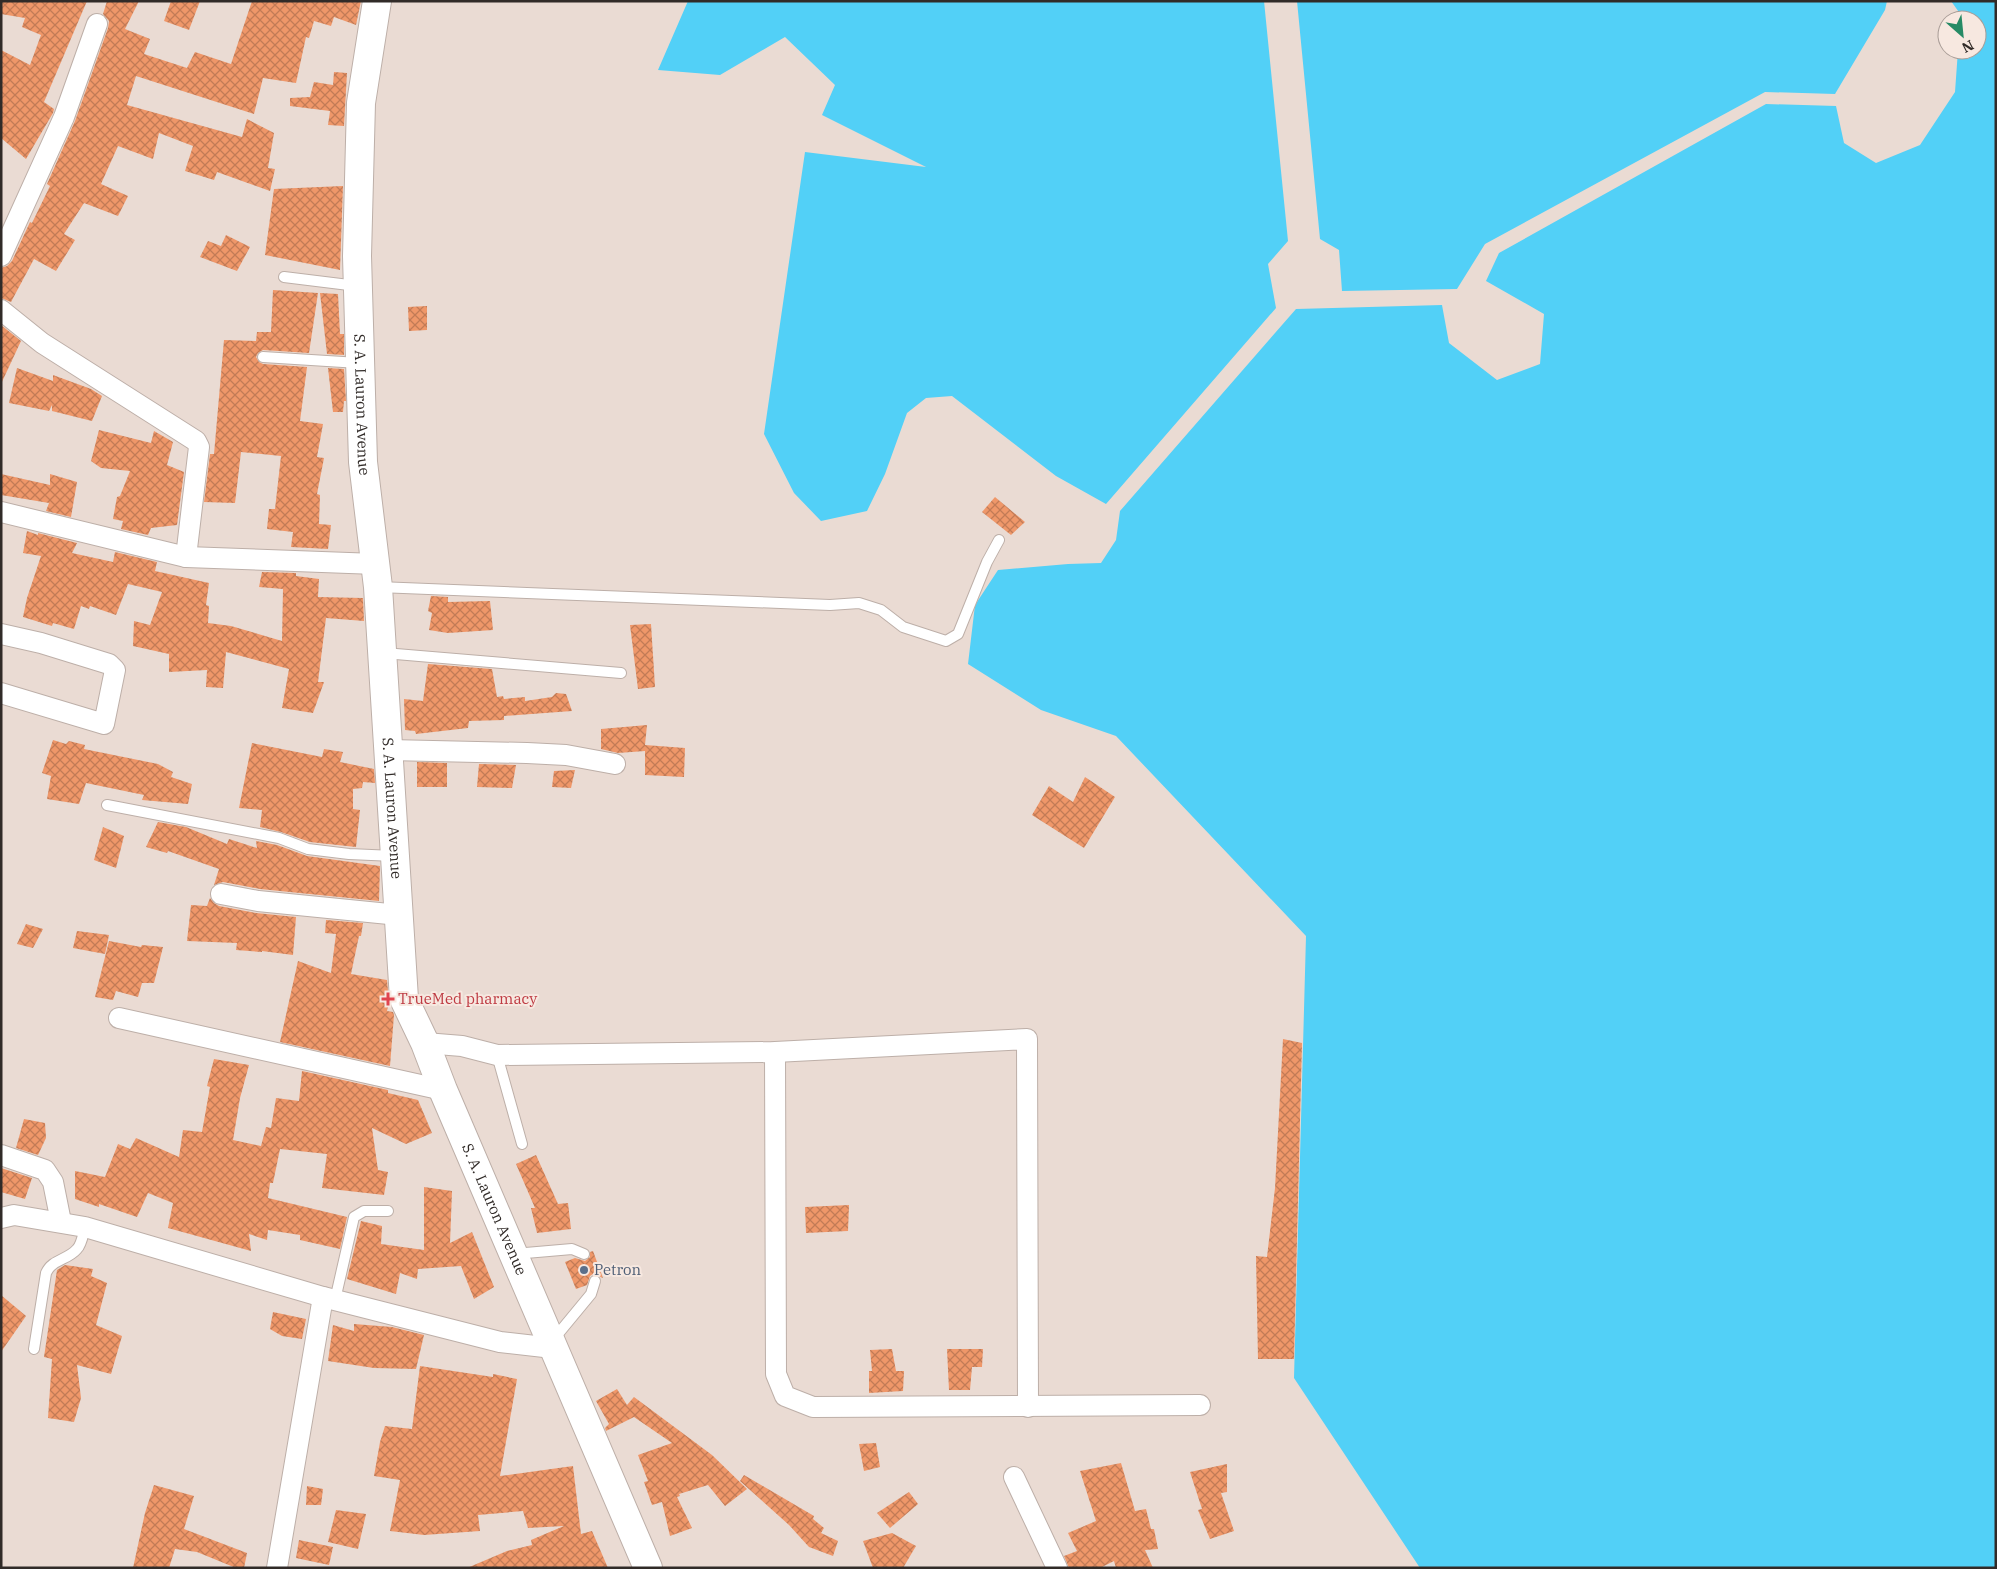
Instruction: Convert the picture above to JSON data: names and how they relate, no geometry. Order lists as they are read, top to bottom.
{
  "streets": {
    "highway": ["S. A. Lauron Avenue"]
  },
  "places": {
    "health": ["TrueMed pharmacy"],
    "other": ["Petron"]
  },
  "north": "bottom right"
}
